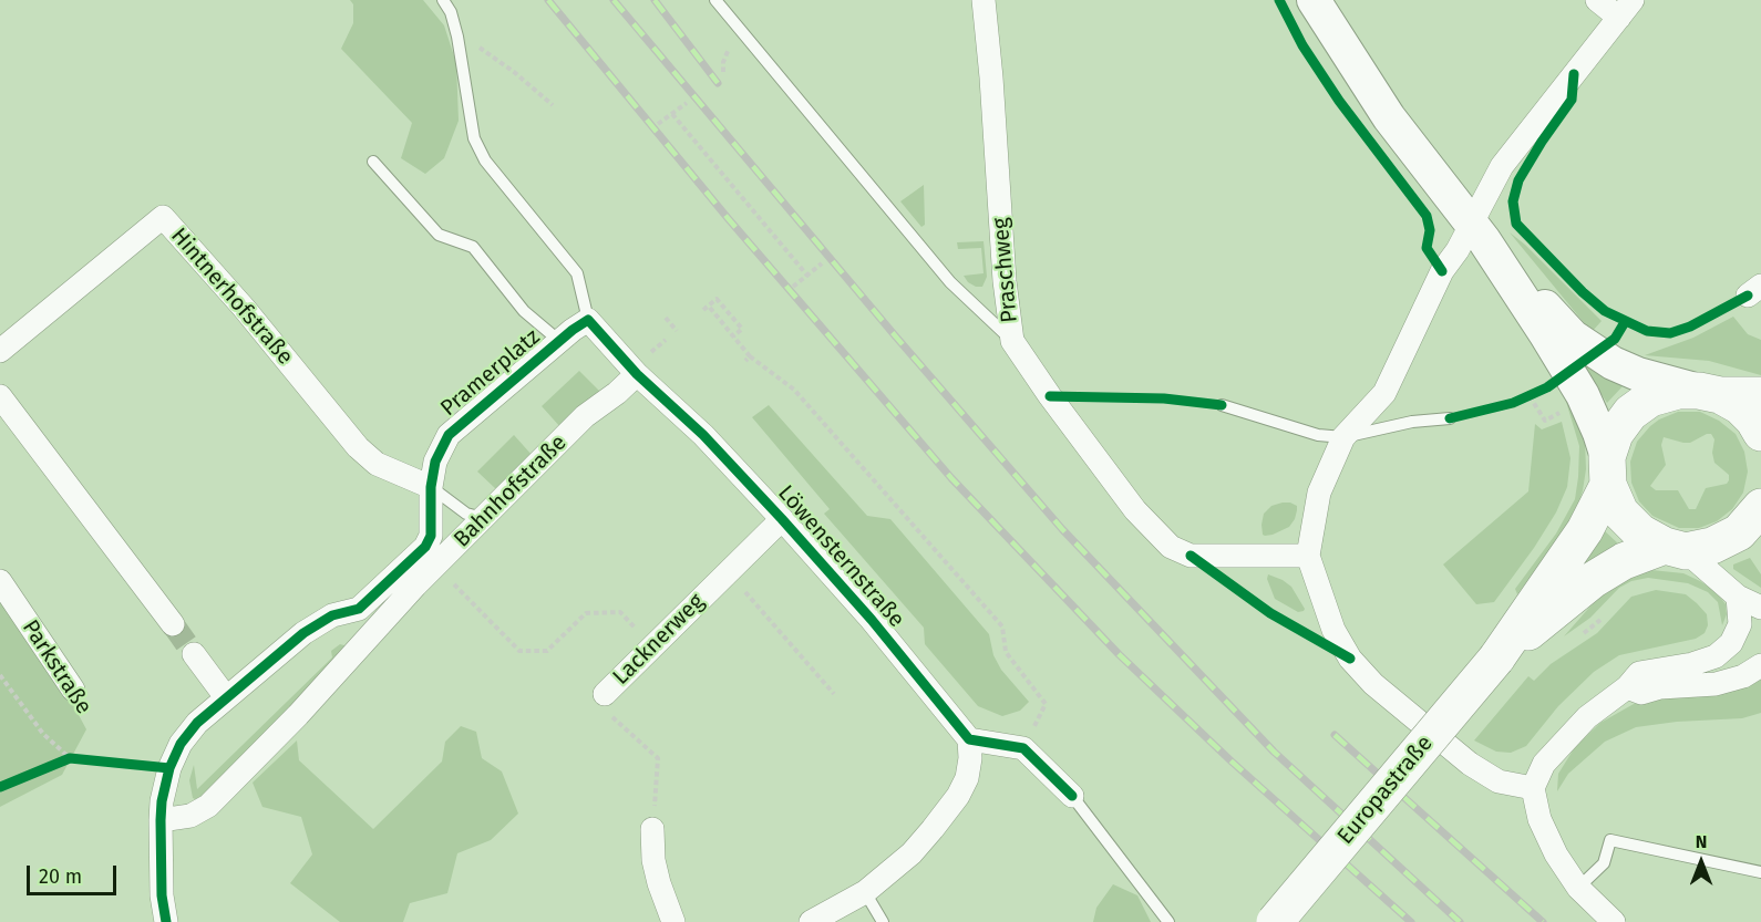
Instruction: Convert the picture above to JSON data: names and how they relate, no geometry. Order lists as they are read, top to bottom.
{
  "streets": {
    "main road": ["Europastraße"],
    "street": [
      "Praschweg",
      "Hintnerhofstraße",
      "Pramerplatz",
      "Bahnhofstraße",
      "Löwensternstraße",
      "Lacknerweg",
      "Parkstraße"
    ]
  },
  "crossings": [
    ["Hintnerhofstraße", "Pramerplatz"],
    ["Pramerplatz", "Löwensternstraße"],
    ["Bahnhofstraße", "Löwensternstraße"],
    ["Löwensternstraße", "Lacknerweg"]
  ],
  "scale_bar": "20 m",
  "north": "top"
}
